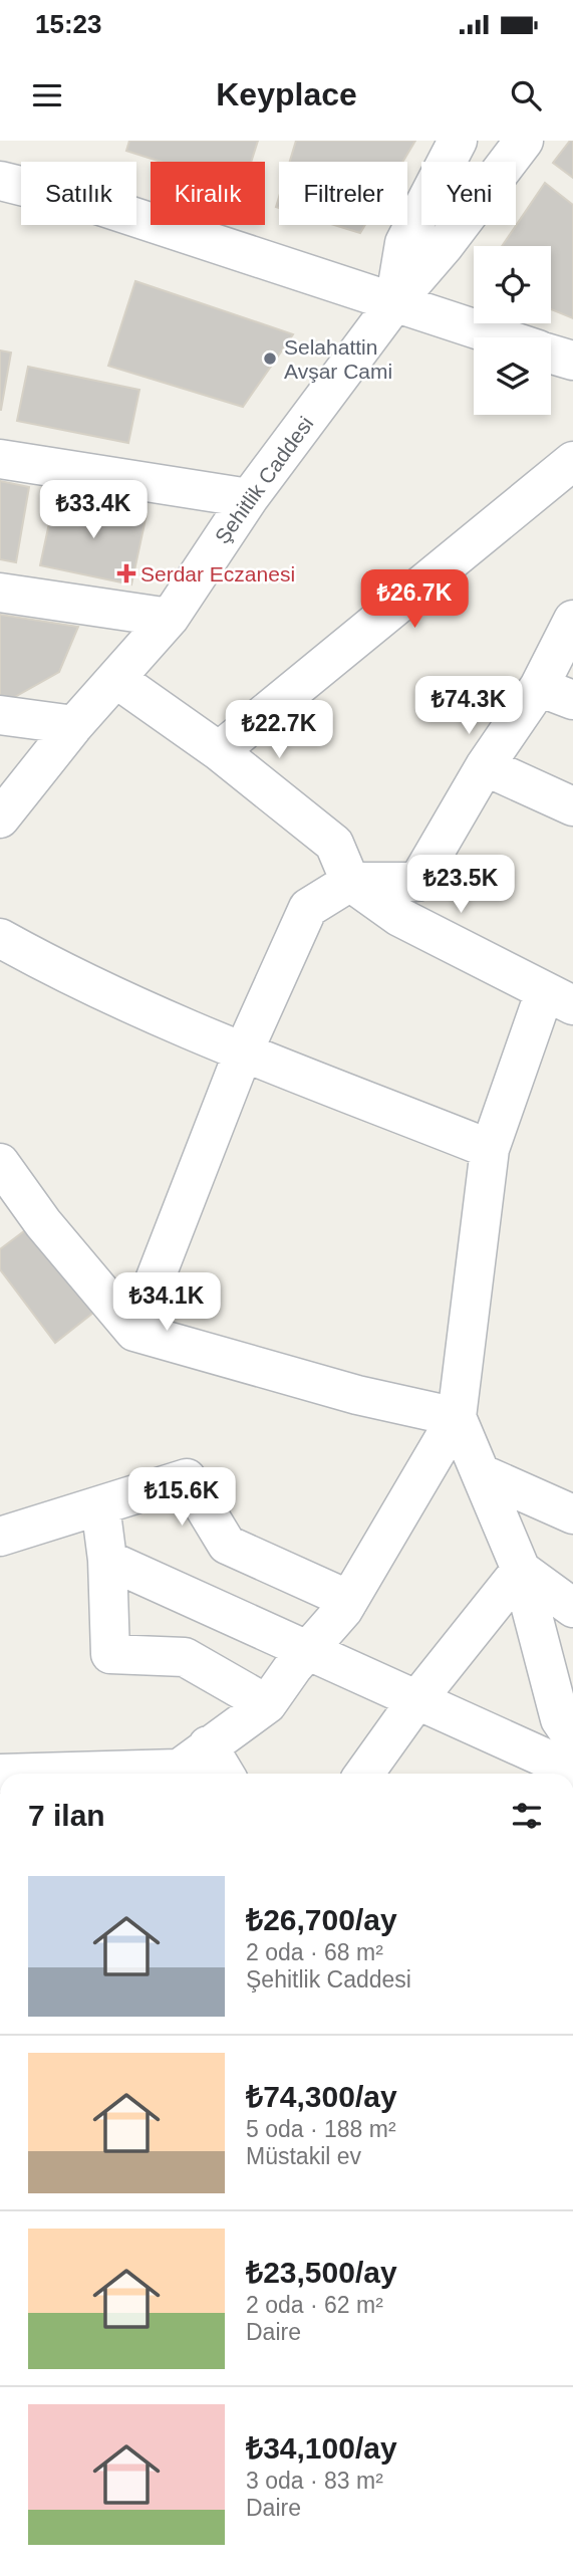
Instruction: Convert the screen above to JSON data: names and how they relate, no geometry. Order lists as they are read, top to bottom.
{
  "streets": {
    "street": ["Şehitlik Caddesi"]
  },
  "places": {
    "other": ["Selahattin Avşar Cami"],
    "health": ["Serdar Eczanesi"]
  },
  "page": {
    "status": "15:23",
    "header": "Keyplace",
    "chip": [
      "Satılık",
      "Kiralık",
      "Filtreler",
      "Yeni"
    ],
    "price": [
      "₺33.4K",
      "₺26.7K",
      "₺74.3K",
      "₺22.7K",
      "₺23.5K",
      "₺34.1K",
      "₺15.6K"
    ],
    "heading": "7 ilan",
    "list": [
      {
        "name": "₺26,700/ay",
        "note": "2 oda · 68 m² · Şehitlik Caddesi"
      },
      {
        "name": "₺74,300/ay",
        "note": "5 oda · 188 m² · Müstakil ev"
      },
      {
        "name": "₺23,500/ay",
        "note": "2 oda · 62 m² · Daire"
      },
      {
        "name": "₺34,100/ay",
        "note": "3 oda · 83 m² · Daire"
      }
    ]
  }
}
